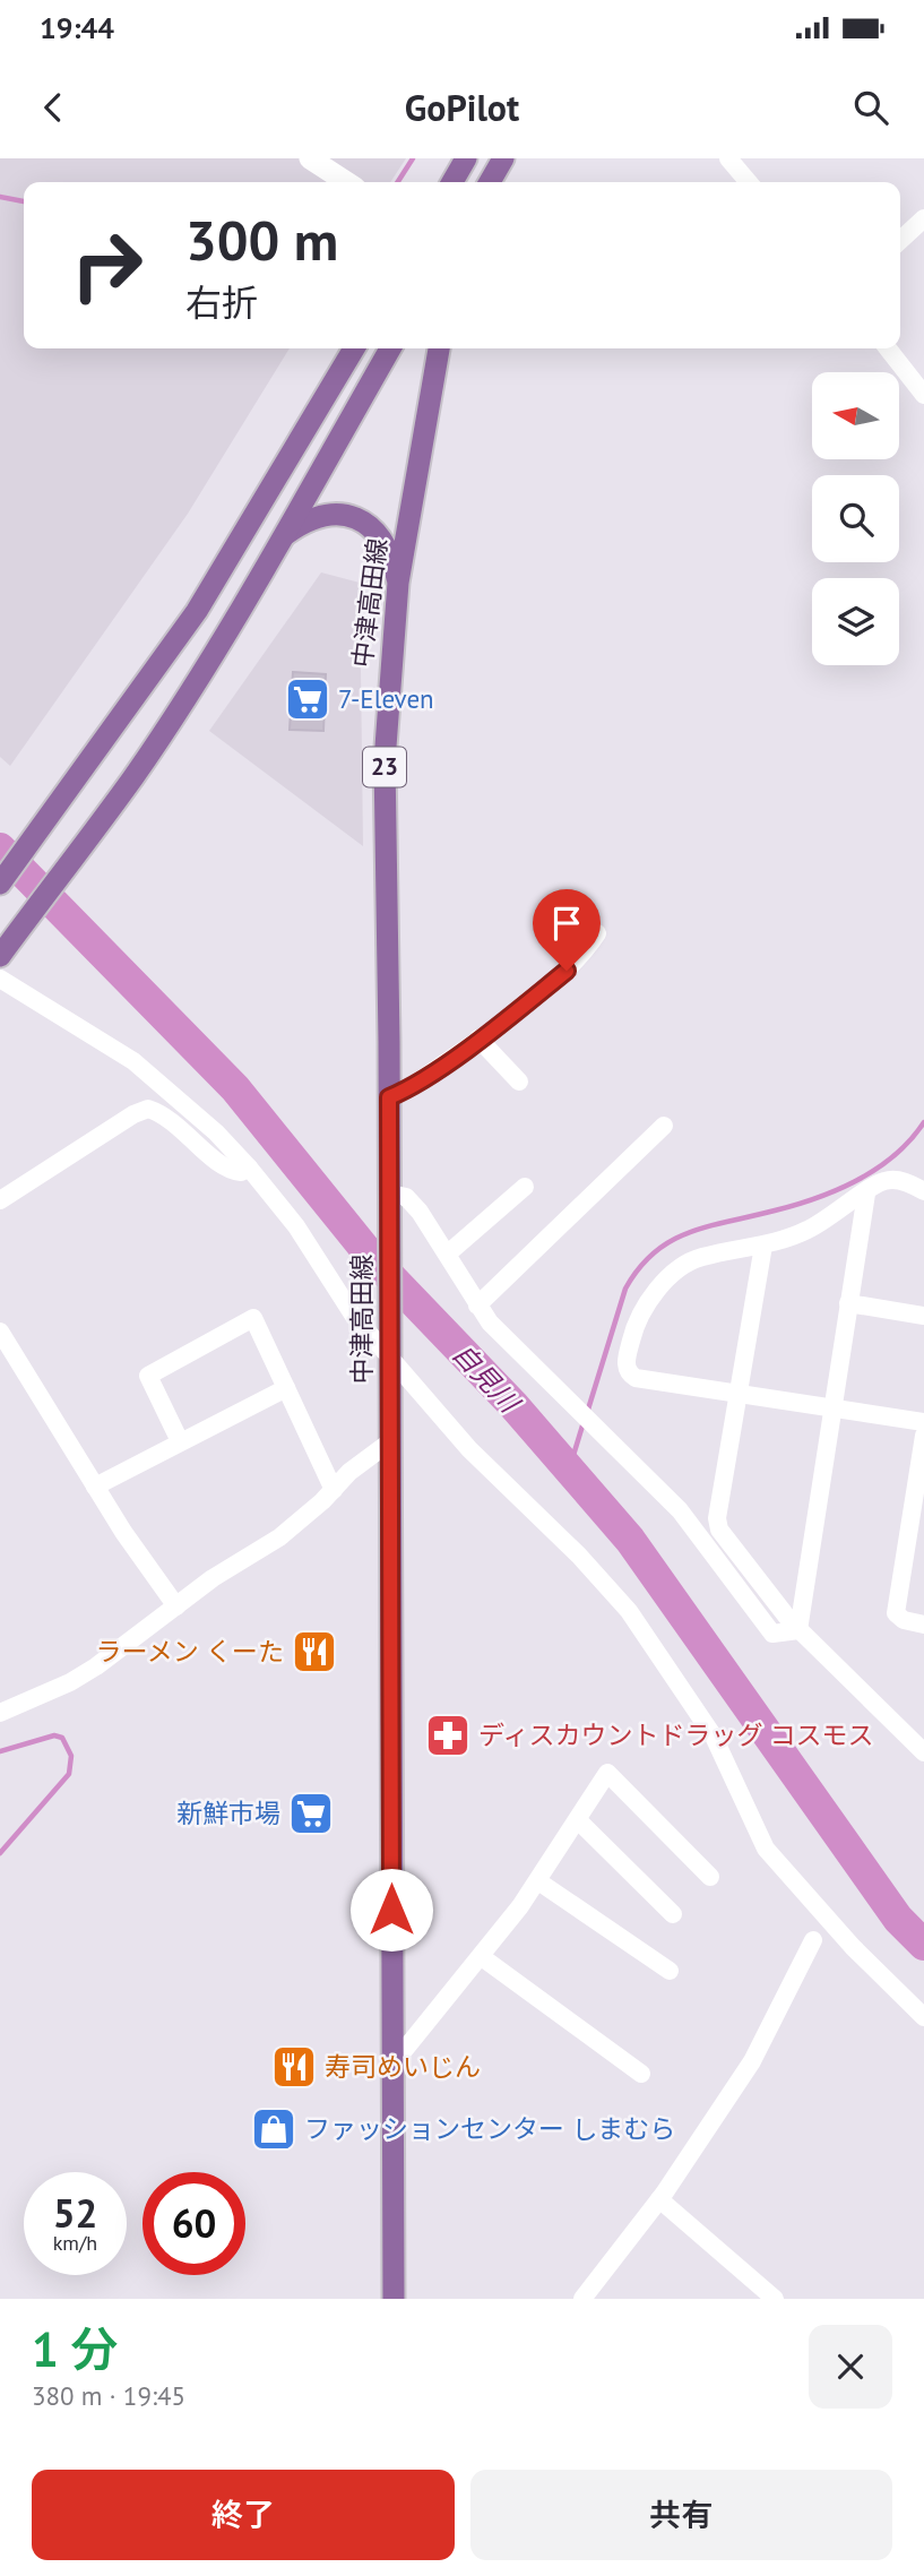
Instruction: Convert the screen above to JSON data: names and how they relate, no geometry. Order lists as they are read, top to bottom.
{
  "streets": {
    "main road": ["中津高田線", "23"]
  },
  "water": ["自見川"],
  "places": {
    "supermarket": ["7-Eleven", "新鮮市場"],
    "restaurant": ["ラーメン くーた", "寿司めいじん"],
    "pharmacy": ["ディスカウントドラッグ コスモス"],
    "shop": ["ファッションセンター しまむら"]
  },
  "north": "left",
  "page": {
    "status": "19:44",
    "header": "GoPilot",
    "turn": ["300 m", "右折"],
    "speed": "52 km/h",
    "limit": "60",
    "heading": ["1 分", "380 m · 19:45"],
    "buttons": ["終了", "共有"]
  }
}
